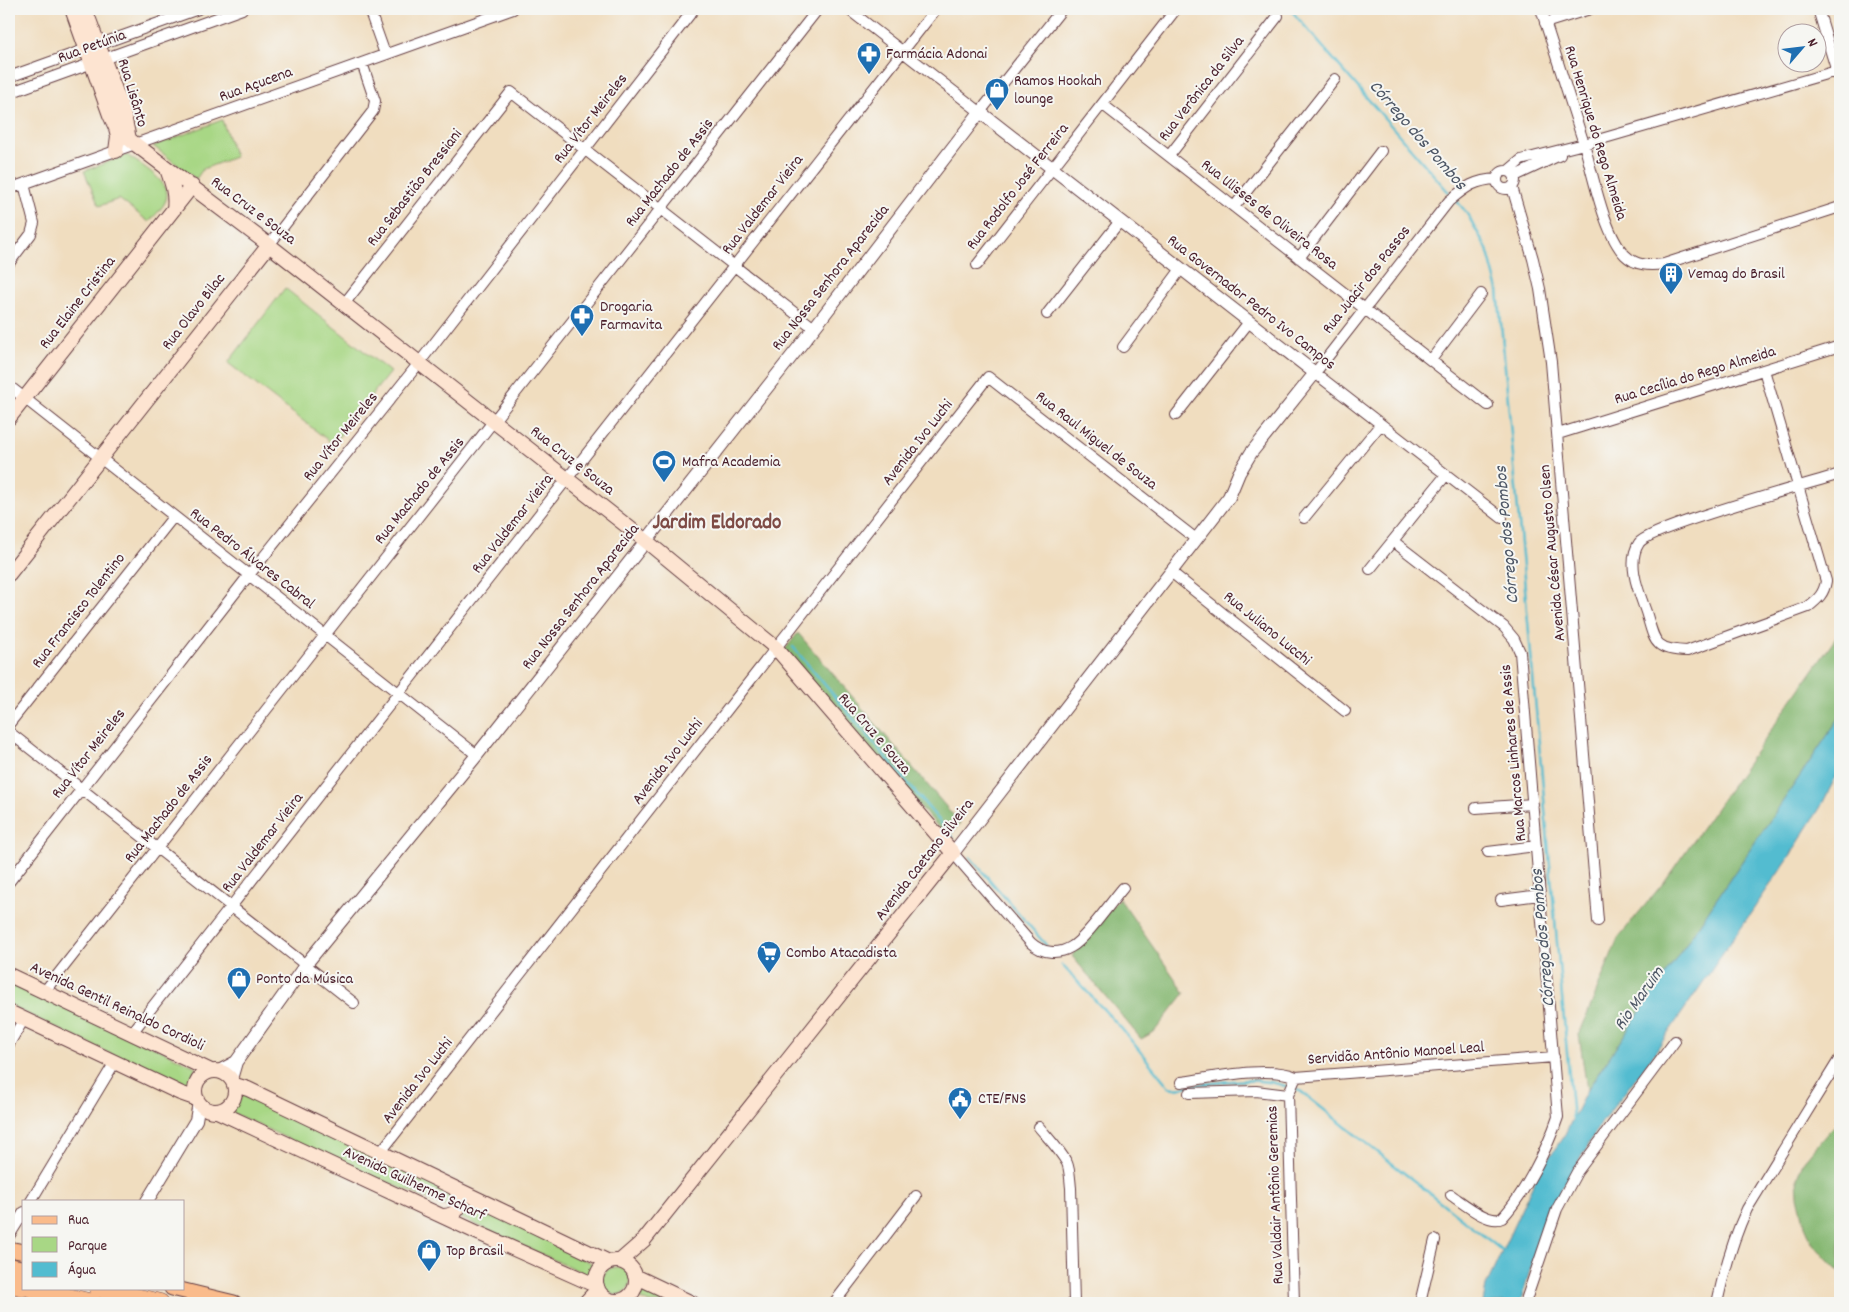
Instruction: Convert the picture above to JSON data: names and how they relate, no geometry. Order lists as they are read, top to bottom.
{
  "streets": {
    "main road": [
      "Rua Lisânto",
      "Rua Cruz e Souza",
      "Rua Elaine Cristina",
      "Rua Olavo Bilac",
      "Avenida Caetano Silveira",
      "Avenida Gentil Reinaldo Cordioli",
      "Avenida Guilherme Scharf"
    ],
    "street": [
      "Rua Petúnia",
      "Rua Açucena",
      "Rua Verônica da Silva",
      "Rua Vítor Meireles",
      "Rua Henrique do Rego Almeida",
      "Rua Machado de Assis",
      "Rua Rodolfo José Ferreira",
      "Rua Sebastião Bressiani",
      "Rua Valdemar Vieira",
      "Rua Ulisses de Oliveira Rosa",
      "Rua Nossa Senhora Aparecida",
      "Rua Juacir dos Passos",
      "Rua Governador Pedro Ivo Campos",
      "Rua Cecília do Rego Almeida",
      "Rua Raul Miguel de Souza",
      "Avenida Ivo Luchi",
      "Avenida César Augusto Olsen",
      "Rua Pedro Álvares Cabral",
      "Rua Francisco Tolentino",
      "Rua Juliano Lucchi",
      "Rua Marcos Linhares de Assis",
      "Servidão Antônio Manoel Leal",
      "Rua Valdair Antônio Geremias"
    ]
  },
  "crossings": [
    ["Rua Petúnia", "Rua Lisânto"],
    ["Rua Açucena", "Rua Lisânto"],
    ["Rua Açucena", "Rua Cruz e Souza"],
    ["Rua Açucena", "Rua Olavo Bilac"],
    ["Rua Verônica da Silva", "Rua Ulisses de Oliveira Rosa"],
    ["Rua Lisânto", "Rua Cruz e Souza"],
    ["Rua Vítor Meireles", "Rua Sebastião Bressiani"],
    ["Rua Vítor Meireles", "Rua Cruz e Souza"],
    ["Rua Vítor Meireles", "Rua Pedro Álvares Cabral"],
    ["Rua Machado de Assis", "Rua Cruz e Souza"],
    ["Rua Machado de Assis", "Rua Pedro Álvares Cabral"],
    ["Rua Machado de Assis", "Avenida Gentil Reinaldo Cordioli"],
    ["Rua Rodolfo José Ferreira", "Rua Ulisses de Oliveira Rosa"],
    ["Rua Rodolfo José Ferreira", "Rua Governador Pedro Ivo Campos"],
    ["Rua Sebastião Bressiani", "Rua Cruz e Souza"],
    ["Rua Valdemar Vieira", "Rua Cruz e Souza"],
    ["Rua Valdemar Vieira", "Rua Pedro Álvares Cabral"],
    ["Rua Valdemar Vieira", "Avenida Gentil Reinaldo Cordioli"],
    ["Rua Cruz e Souza", "Rua Nossa Senhora Aparecida"],
    ["Rua Cruz e Souza", "Rua Elaine Cristina"],
    ["Rua Cruz e Souza", "Rua Olavo Bilac"],
    ["Rua Cruz e Souza", "Avenida Ivo Luchi"],
    ["Rua Cruz e Souza", "Avenida Caetano Silveira"],
    ["Rua Ulisses de Oliveira Rosa", "Rua Juacir dos Passos"],
    ["Rua Nossa Senhora Aparecida", "Rua Governador Pedro Ivo Campos"],
    ["Rua Nossa Senhora Aparecida", "Rua Pedro Álvares Cabral"],
    ["Rua Nossa Senhora Aparecida", "Avenida Gentil Reinaldo Cordioli"],
    ["Rua Nossa Senhora Aparecida", "Avenida Guilherme Scharf"],
    ["Rua Juacir dos Passos", "Rua Governador Pedro Ivo Campos"],
    ["Rua Juacir dos Passos", "Avenida César Augusto Olsen"],
    ["Rua Juacir dos Passos", "Avenida Caetano Silveira"],
    ["Rua Elaine Cristina", "Rua Pedro Álvares Cabral"],
    ["Rua Olavo Bilac", "Rua Pedro Álvares Cabral"],
    ["Rua Cecília do Rego Almeida", "Avenida César Augusto Olsen"],
    ["Rua Raul Miguel de Souza", "Avenida Ivo Luchi"],
    ["Rua Raul Miguel de Souza", "Avenida Caetano Silveira"],
    ["Avenida Ivo Luchi", "Avenida Guilherme Scharf"],
    ["Rua Pedro Álvares Cabral", "Rua Francisco Tolentino"],
    ["Rua Juliano Lucchi", "Avenida Caetano Silveira"],
    ["Rua Marcos Linhares de Assis", "Servidão Antônio Manoel Leal"],
    ["Avenida Caetano Silveira", "Avenida Guilherme Scharf"],
    ["Avenida Gentil Reinaldo Cordioli", "Avenida Guilherme Scharf"]
  ],
  "districts": ["Jardim Eldorado"],
  "water": ["Córrego dos Pombos", "Rio Maruim"],
  "places": {
    "pharmacy": ["Farmácia Adonai", "Drogaria Farmavita"],
    "shop": ["Ramos Hookah lounge", "Ponto da Música", "Top Brasil"],
    "building": ["Vemag do Brasil"],
    "sports": ["Mafra Academia"],
    "supermarket": ["Combo Atacadista"],
    "public building": ["CTE/FNS"]
  },
  "legend": ["Rua", "Parque", "Água"],
  "north": "top right"
}
